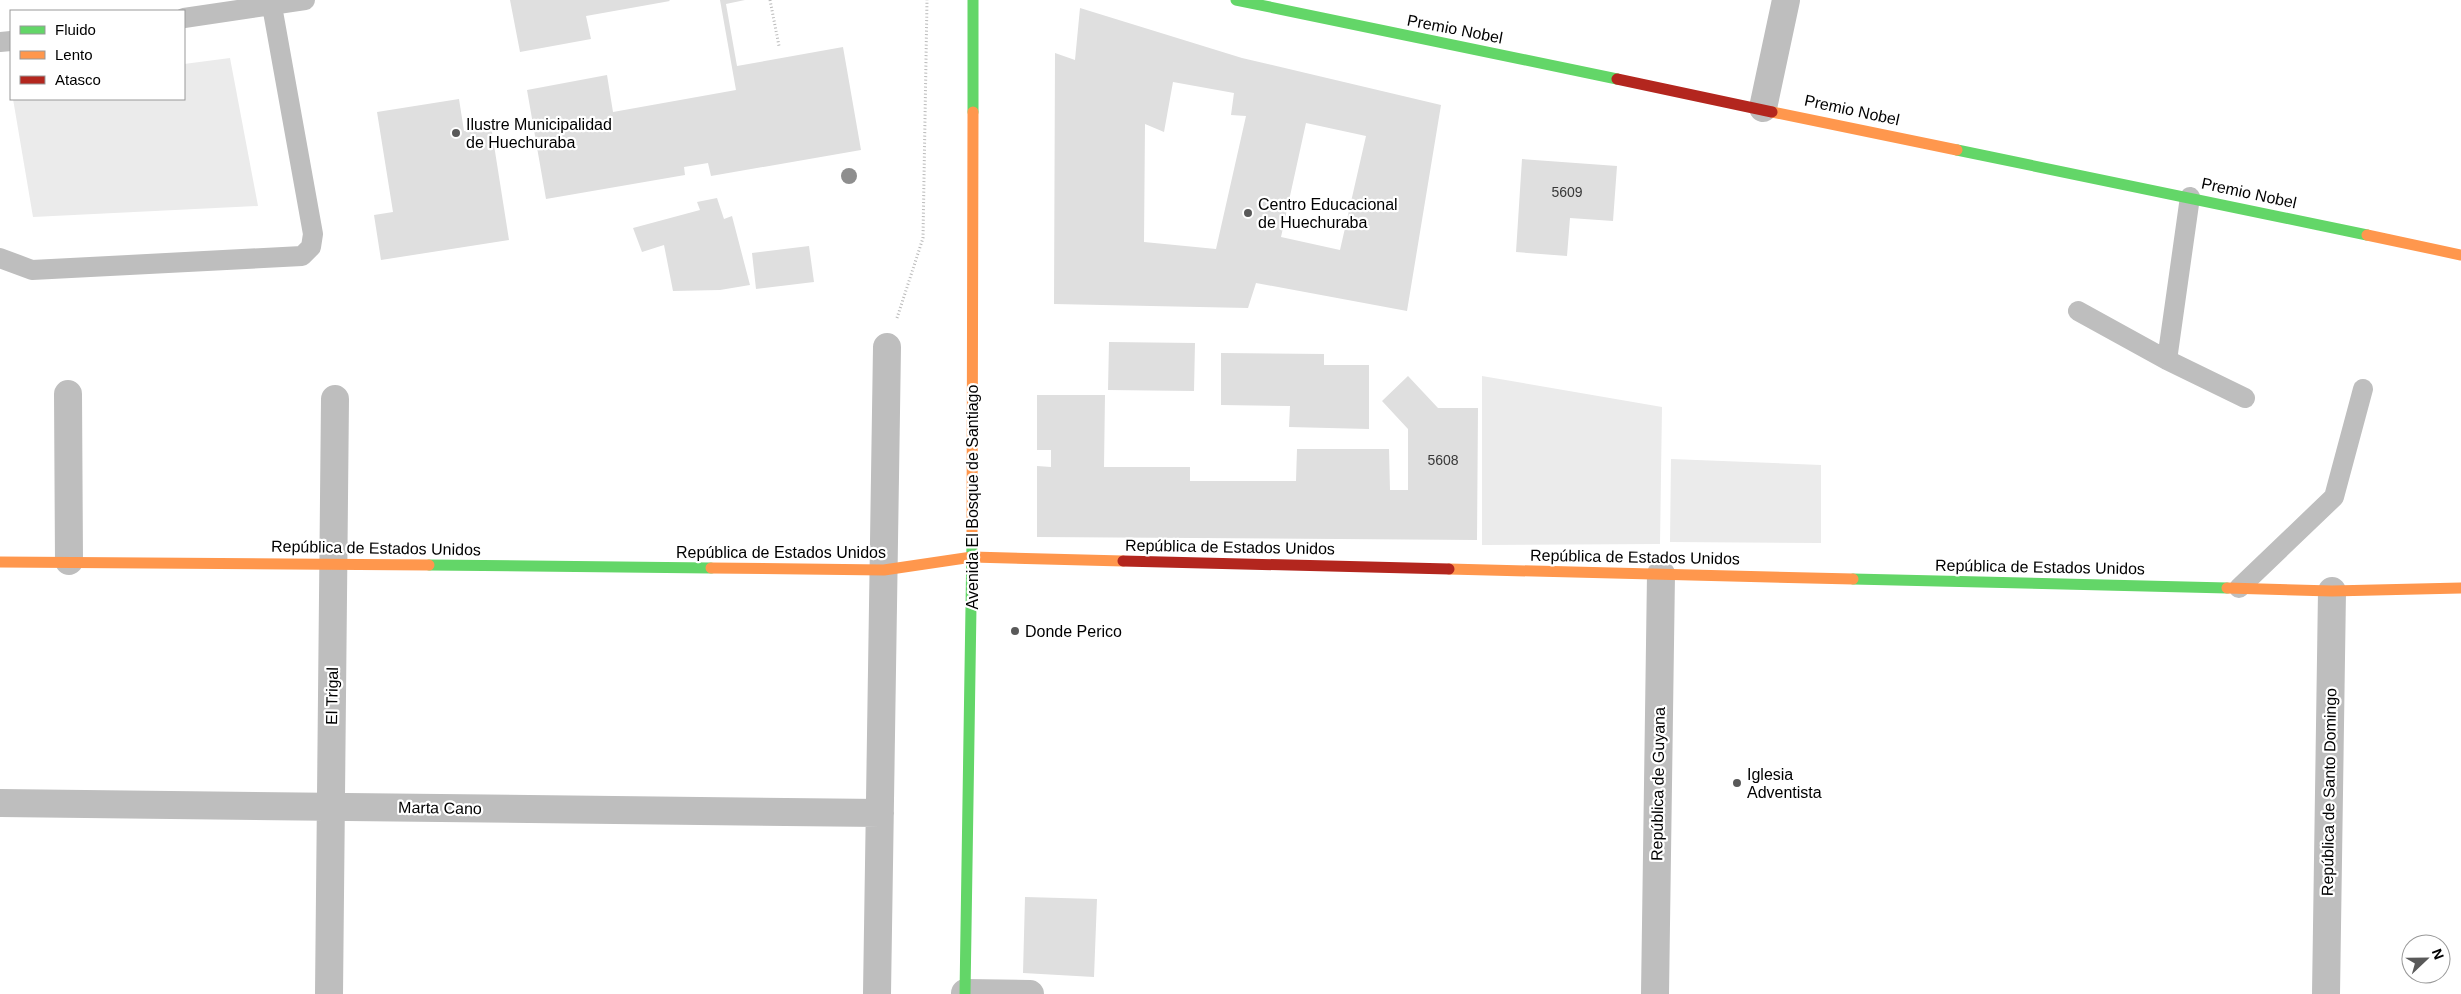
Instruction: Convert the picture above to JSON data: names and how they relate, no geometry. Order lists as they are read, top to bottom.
{
  "streets": {
    "street": [
      "Premio Nobel",
      "Avenida El Bosque de Santiago",
      "República de Estados Unidos",
      "El Trigal",
      "República de Guyana",
      "República de Santo Domingo",
      "Marta Cano"
    ]
  },
  "crossings": [
    ["Avenida El Bosque de Santiago", "República de Estados Unidos"],
    ["República de Estados Unidos", "El Trigal"],
    ["República de Estados Unidos", "República de Guyana"],
    ["República de Estados Unidos", "República de Santo Domingo"],
    ["El Trigal", "Marta Cano"]
  ],
  "places": [
    "Ilustre Municipalidad de Huechuraba",
    "Centro Educacional de Huechuraba",
    "Donde Perico",
    "Iglesia Adventista"
  ],
  "house_numbers": ["5609", "5608"],
  "legend": ["Fluido", "Lento", "Atasco"],
  "north": "right"
}
